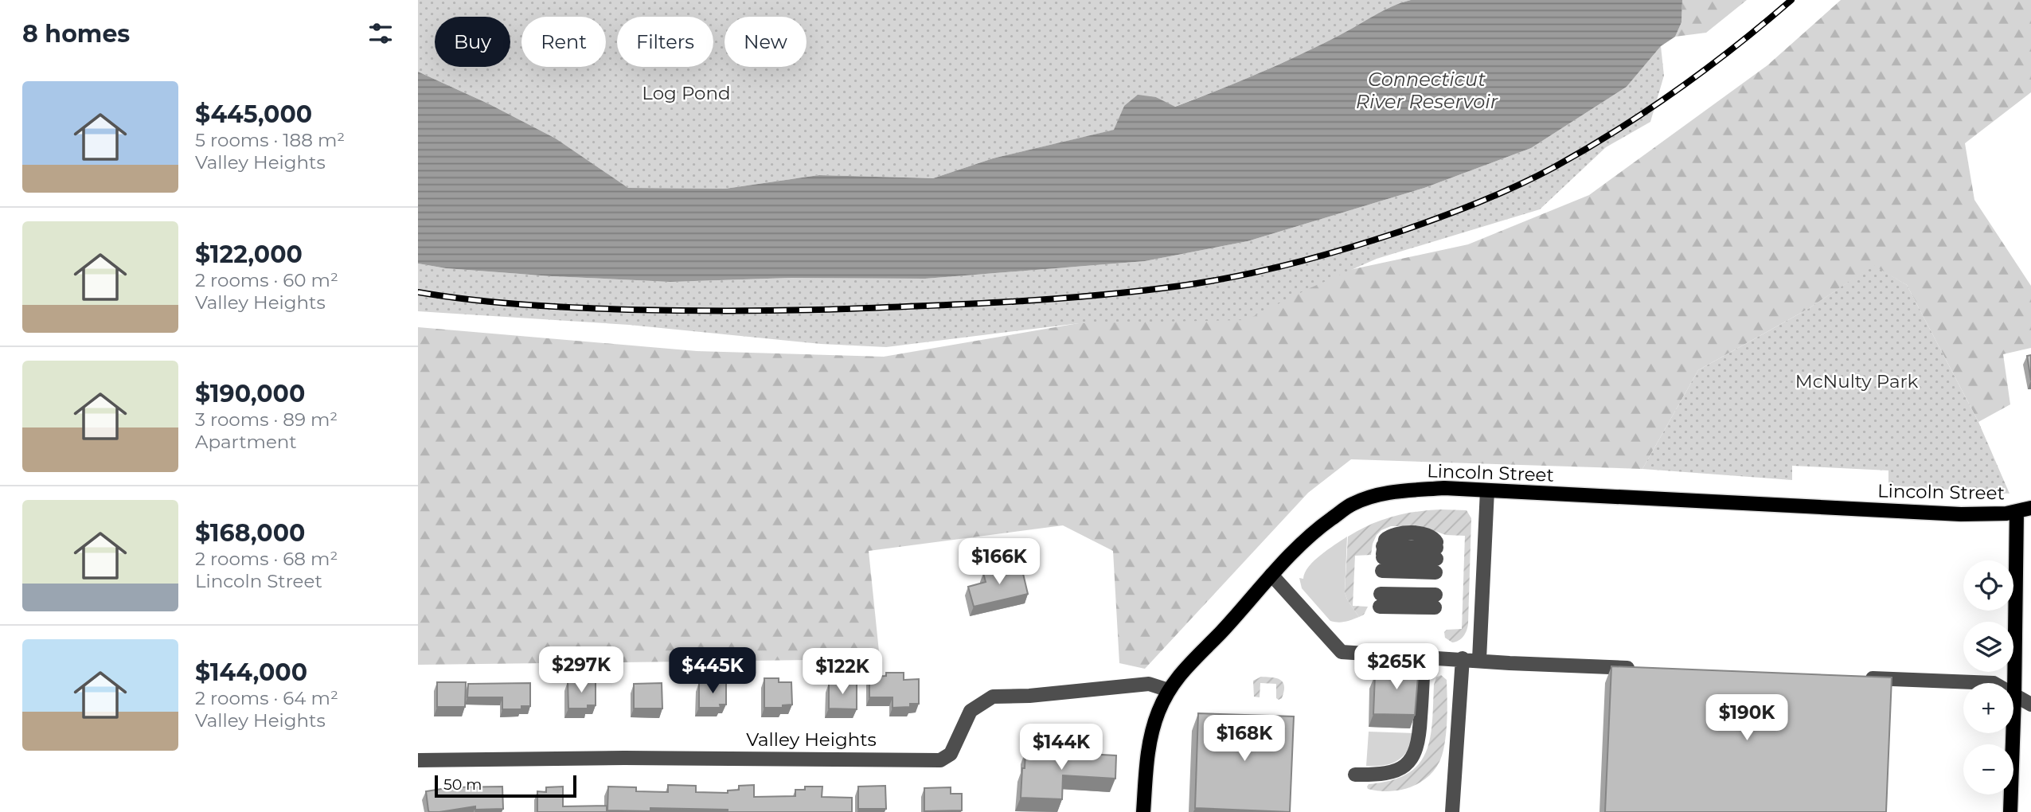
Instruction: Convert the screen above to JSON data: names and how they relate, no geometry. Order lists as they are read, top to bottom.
{
  "streets": {
    "main road": ["Lincoln Street"],
    "street": ["Valley Heights"]
  },
  "crossings": [
    ["Lincoln Street", "Valley Heights"]
  ],
  "water": ["Connecticut River Reservoir"],
  "parks": ["Log Pond", "McNulty Park"],
  "scale_bar": "50 m",
  "page": {
    "heading": "8 homes",
    "chip": [
      "Buy",
      "Rent",
      "Filters",
      "New"
    ],
    "list": [
      {
        "name": "$445,000",
        "note": "5 rooms · 188 m² · Valley Heights"
      },
      {
        "name": "$122,000",
        "note": "2 rooms · 60 m² · Valley Heights"
      },
      {
        "name": "$190,000",
        "note": "3 rooms · 89 m² · Apartment"
      },
      {
        "name": "$168,000",
        "note": "2 rooms · 68 m² · Lincoln Street"
      },
      {
        "name": "$144,000",
        "note": "2 rooms · 64 m² · Valley Heights"
      }
    ],
    "price": [
      "$166K",
      "$265K",
      "$297K",
      "$445K",
      "$122K",
      "$190K",
      "$168K",
      "$144K"
    ],
    "map_buttons": ["+", "−"],
    "scale": "50 m"
  }
}
